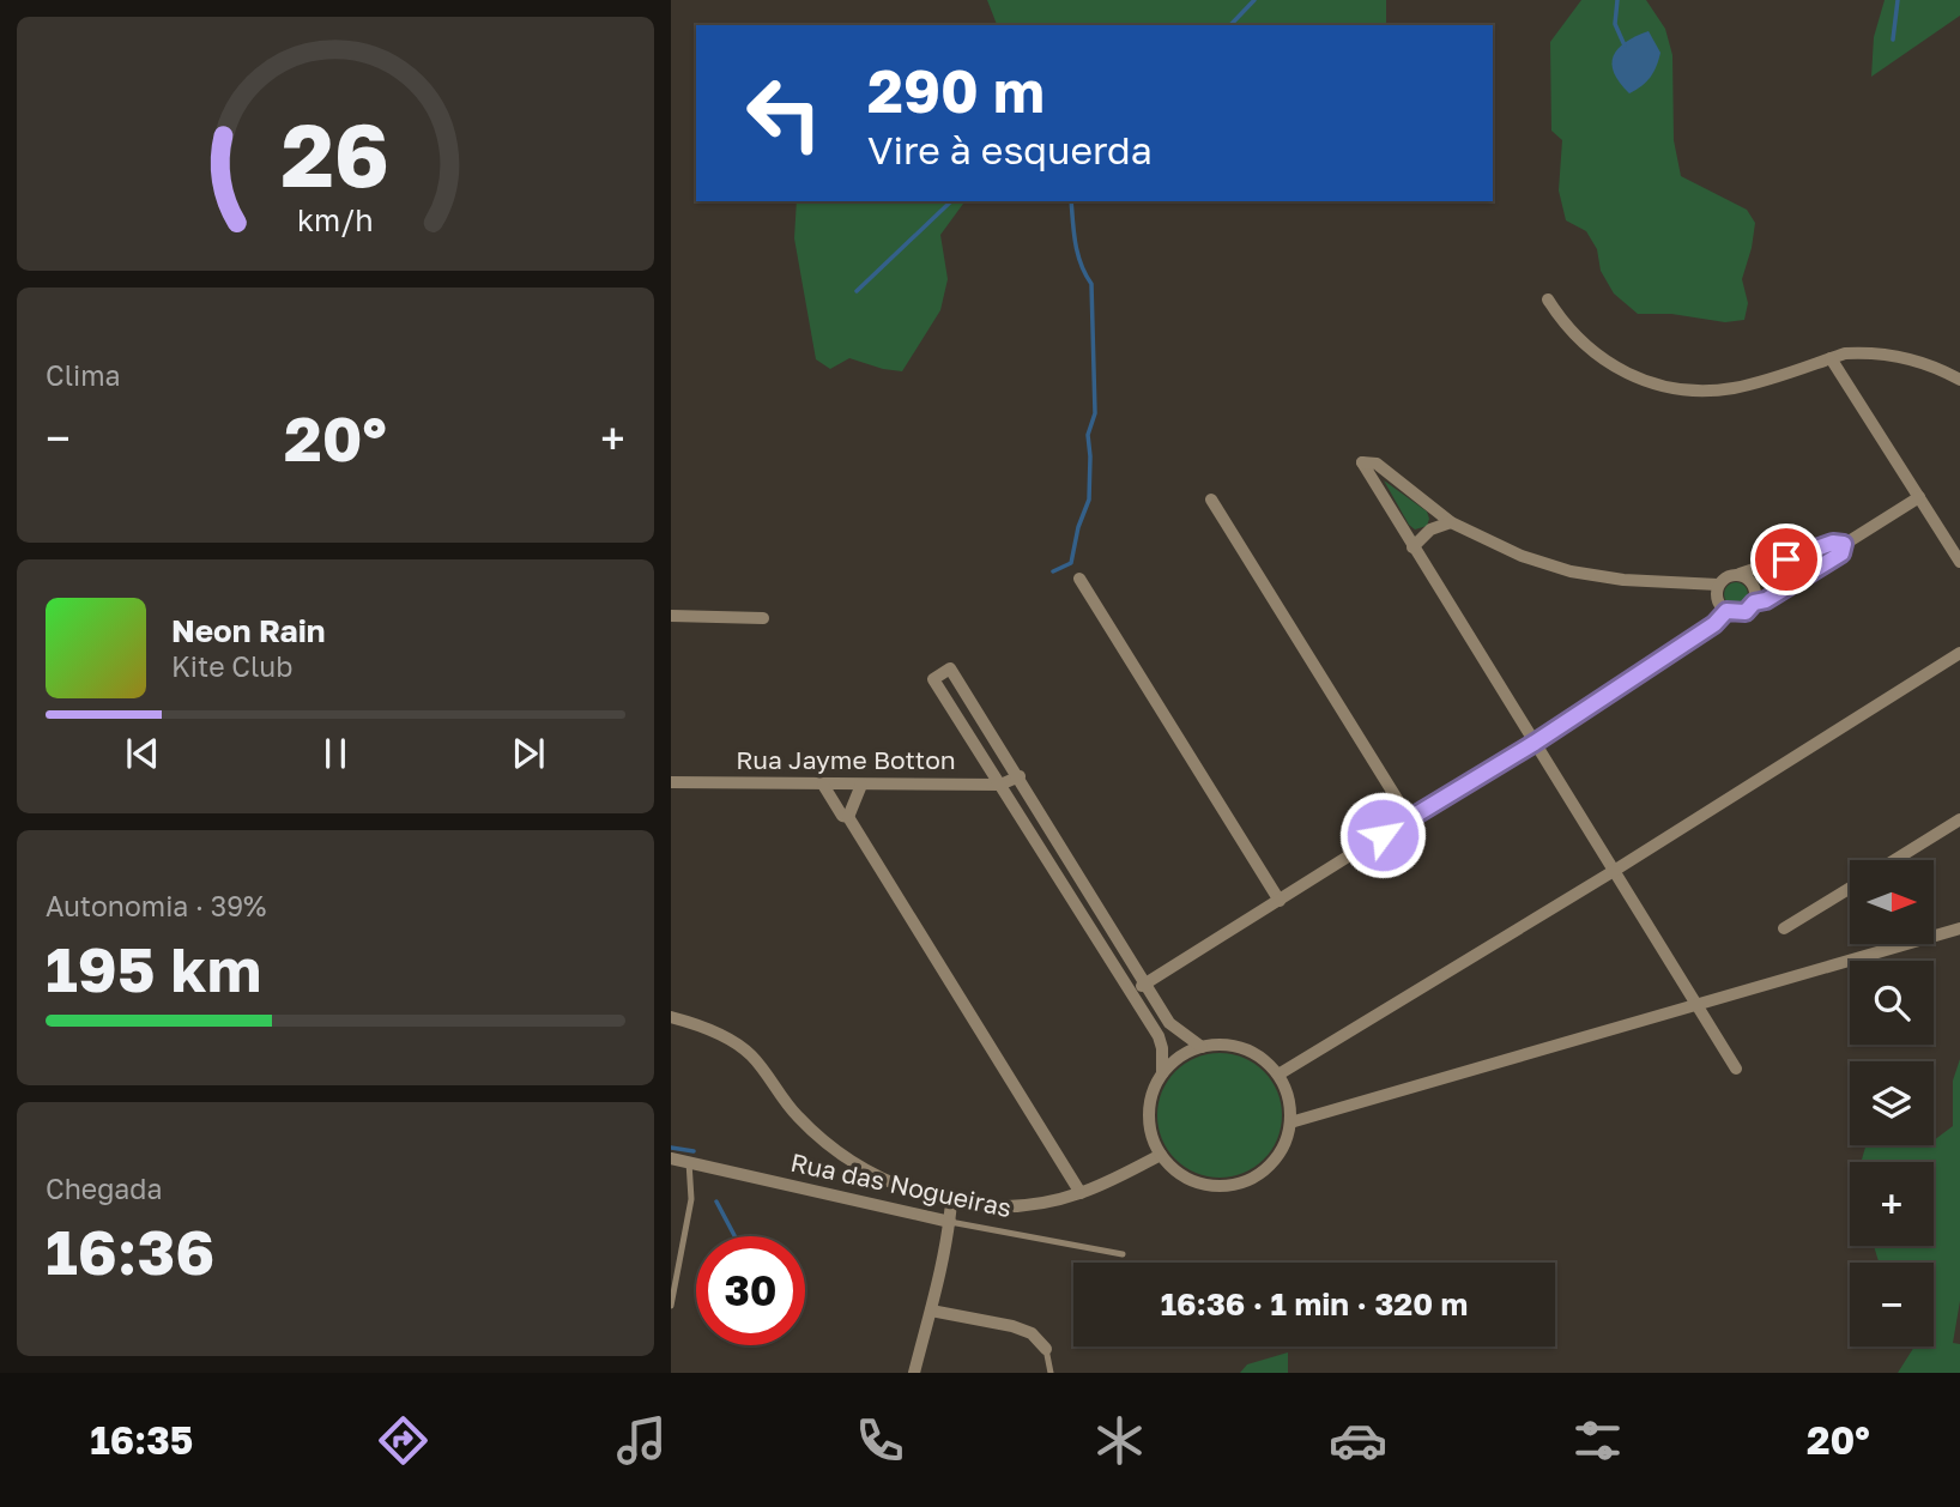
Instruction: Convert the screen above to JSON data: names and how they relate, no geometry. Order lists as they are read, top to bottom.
{
  "streets": {
    "street": ["Rua Jayme Botton", "Rua das Nogueiras"]
  },
  "north": "right",
  "page": {
    "turn": ["290 m", "Vire à esquerda"],
    "tile": [
      "Clima",
      ["Autonomia · 39%", "195 km"],
      ["Chegada", "16:36"]
    ],
    "heat": ["−", "20°", "+"],
    "song": ["Neon Rain", "Kite Club"],
    "map_buttons": ["+", "−"],
    "limit": "30",
    "trip": "16:36 · 1 min · 320 m",
    "tabs": ["16:35", "20°"],
    "gauge": ["26", "km/h"]
  }
}
